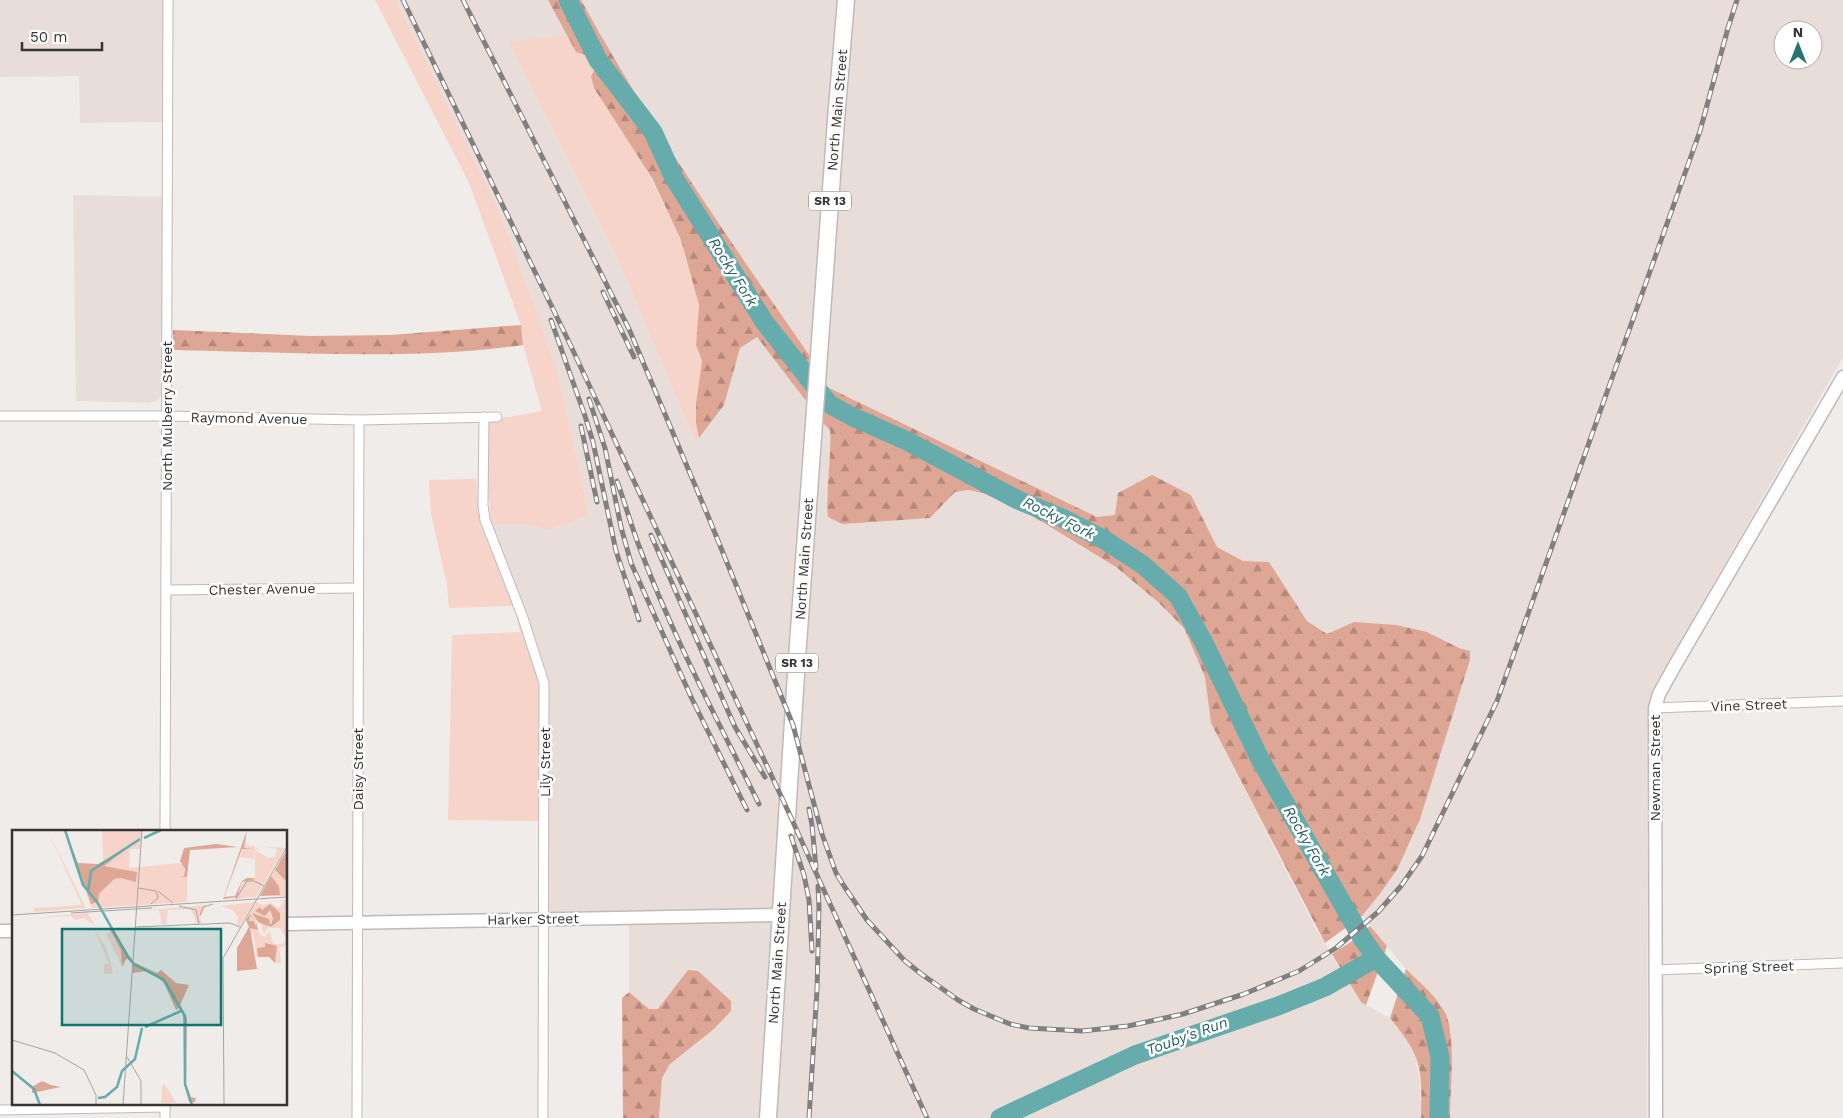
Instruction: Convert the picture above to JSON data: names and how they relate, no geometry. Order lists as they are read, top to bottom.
{
  "streets": {
    "highway": ["North Main Street", "SR 13"],
    "street": [
      "North Mulberry Street",
      "Raymond Avenue",
      "Chester Avenue",
      "Vine Street",
      "Lily Street",
      "Newman Street",
      "Daisy Street",
      "Harker Street",
      "Spring Street"
    ]
  },
  "crossings": [
    ["North Main Street", "Harker Street"],
    ["North Mulberry Street", "Raymond Avenue"],
    ["North Mulberry Street", "Chester Avenue"],
    ["Raymond Avenue", "Lily Street"],
    ["Raymond Avenue", "Daisy Street"],
    ["Chester Avenue", "Daisy Street"],
    ["Vine Street", "Newman Street"],
    ["Lily Street", "Harker Street"],
    ["Newman Street", "Spring Street"],
    ["Daisy Street", "Harker Street"]
  ],
  "water": ["Rocky Fork", "Touby's Run"],
  "scale_bar": "50 m",
  "north": "top"
}
